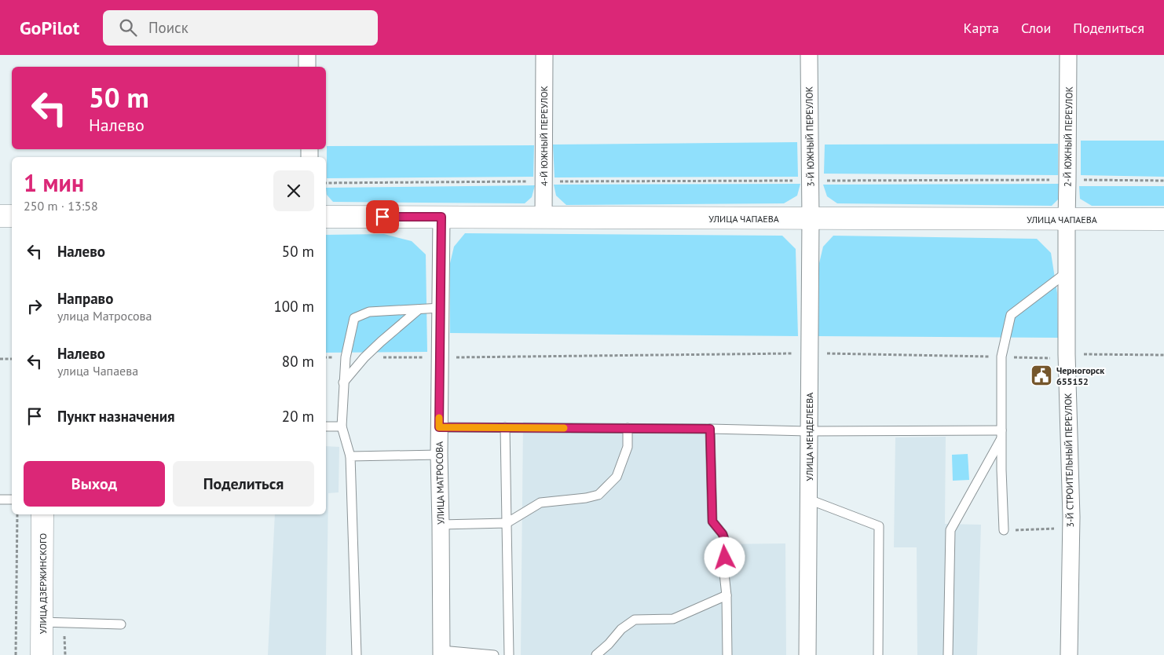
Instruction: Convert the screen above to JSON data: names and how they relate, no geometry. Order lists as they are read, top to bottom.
{
  "streets": {
    "main road": ["УЛИЦА ЧАПАЕВА", "УЛИЦА ДЗЕРЖИНСКОГО"],
    "street": [
      "4-Й ЮЖНЫЙ ПЕРЕУЛОК",
      "3-Й ЮЖНЫЙ ПЕРЕУЛОК",
      "2-Й ЮЖНЫЙ ПЕРЕУЛОК",
      "УЛИЦА МЕНДЕЛЕЕВА",
      "3-Й СТРОИТЕЛЬНЫЙ ПЕРЕУЛОК",
      "УЛИЦА МАТРОСОВА"
    ]
  },
  "crossings": [
    ["4-Й ЮЖНЫЙ ПЕРЕУЛОК", "УЛИЦА ЧАПАЕВА"],
    ["3-Й ЮЖНЫЙ ПЕРЕУЛОК", "УЛИЦА ЧАПАЕВА"],
    ["3-Й ЮЖНЫЙ ПЕРЕУЛОК", "УЛИЦА МЕНДЕЛЕЕВА"],
    ["2-Й ЮЖНЫЙ ПЕРЕУЛОК", "УЛИЦА ЧАПАЕВА"],
    ["2-Й ЮЖНЫЙ ПЕРЕУЛОК", "3-Й СТРОИТЕЛЬНЫЙ ПЕРЕУЛОК"],
    ["УЛИЦА ЧАПАЕВА", "УЛИЦА МЕНДЕЛЕЕВА"],
    ["УЛИЦА ЧАПАЕВА", "3-Й СТРОИТЕЛЬНЫЙ ПЕРЕУЛОК"],
    ["УЛИЦА ЧАПАЕВА", "УЛИЦА МАТРОСОВА"]
  ],
  "places": {
    "public building": ["Черногорск 655152"]
  },
  "page": {
    "header": "GoPilot",
    "search": "Поиск",
    "nav": ["Карта", "Слои", "Поделиться"],
    "turn": ["50 m", "Налево"],
    "heading": ["1 мин", "250 m · 13:58"],
    "list": [
      {
        "name": "Налево",
        "value": "50 m"
      },
      {
        "name": "Направо",
        "note": "улица Матросова",
        "value": "100 m"
      },
      {
        "name": "Налево",
        "note": "улица Чапаева",
        "value": "80 m"
      },
      {
        "name": "Пункт назначения",
        "value": "20 m"
      }
    ],
    "buttons": ["Выход", "Поделиться"]
  }
}
